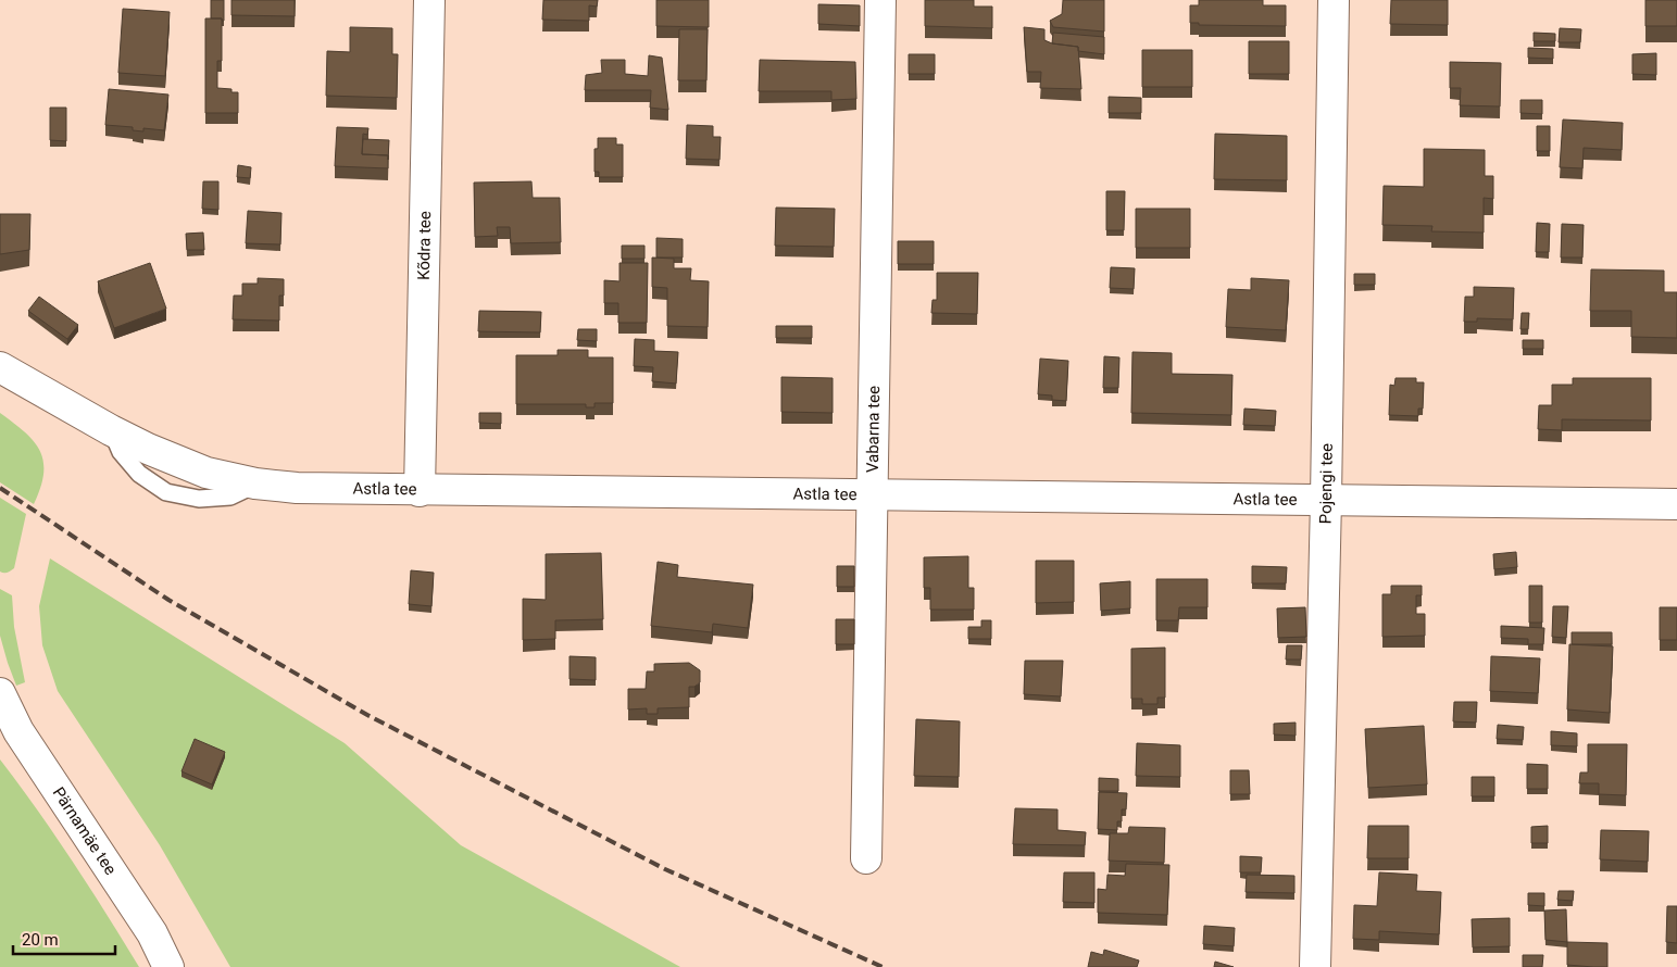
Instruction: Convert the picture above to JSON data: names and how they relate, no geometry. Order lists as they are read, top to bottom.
{
  "streets": {
    "street": [
      "Kõdra tee",
      "Vabarna tee",
      "Pojengi tee",
      "Astla tee",
      "Pärnamäe tee"
    ]
  },
  "crossings": [
    ["Kõdra tee", "Astla tee"],
    ["Vabarna tee", "Astla tee"],
    ["Pojengi tee", "Astla tee"]
  ],
  "scale_bar": "20 m"
}
